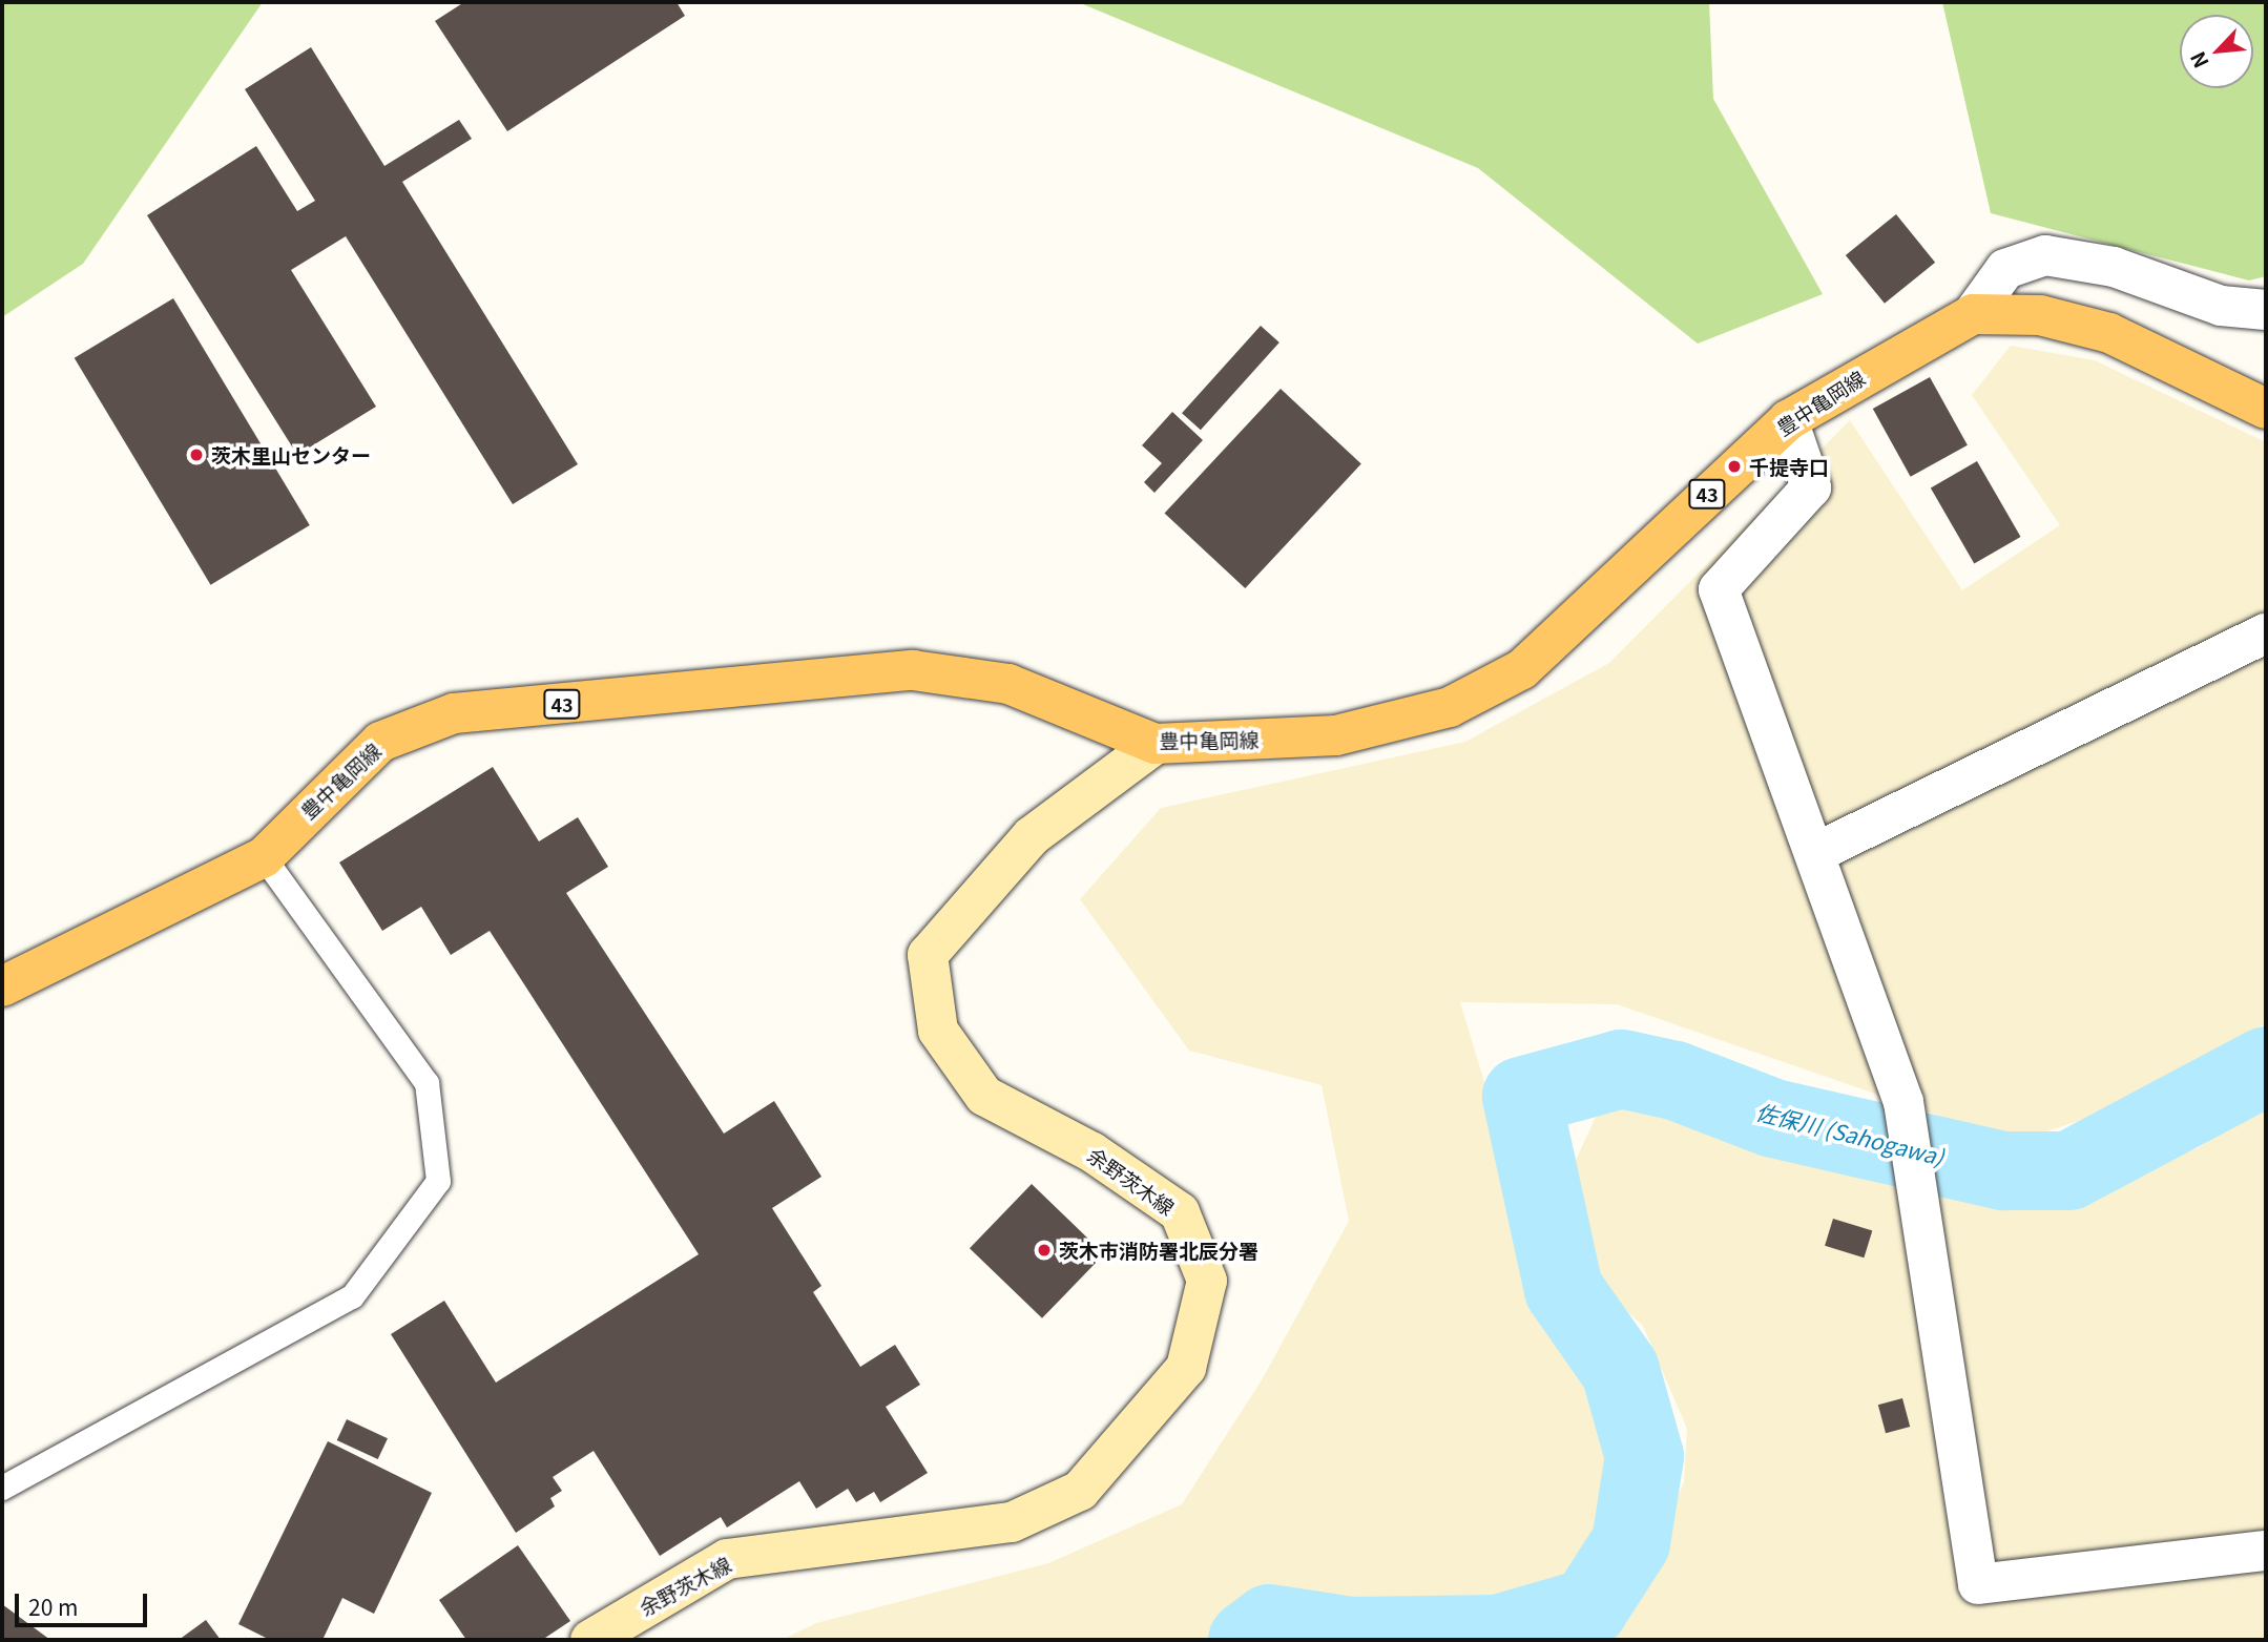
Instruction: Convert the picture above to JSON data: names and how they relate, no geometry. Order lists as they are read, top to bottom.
{
  "streets": {
    "main road": ["豊中亀岡線", "43", "余野茨木線"]
  },
  "crossings": [
    ["豊中亀岡線", "余野茨木線"]
  ],
  "water": ["佐保川 (Sahogawa)"],
  "places": ["茨木里山センター", "千提寺口", "茨木市消防署北辰分署"],
  "scale_bar": "20 m",
  "north": "bottom left"
}
